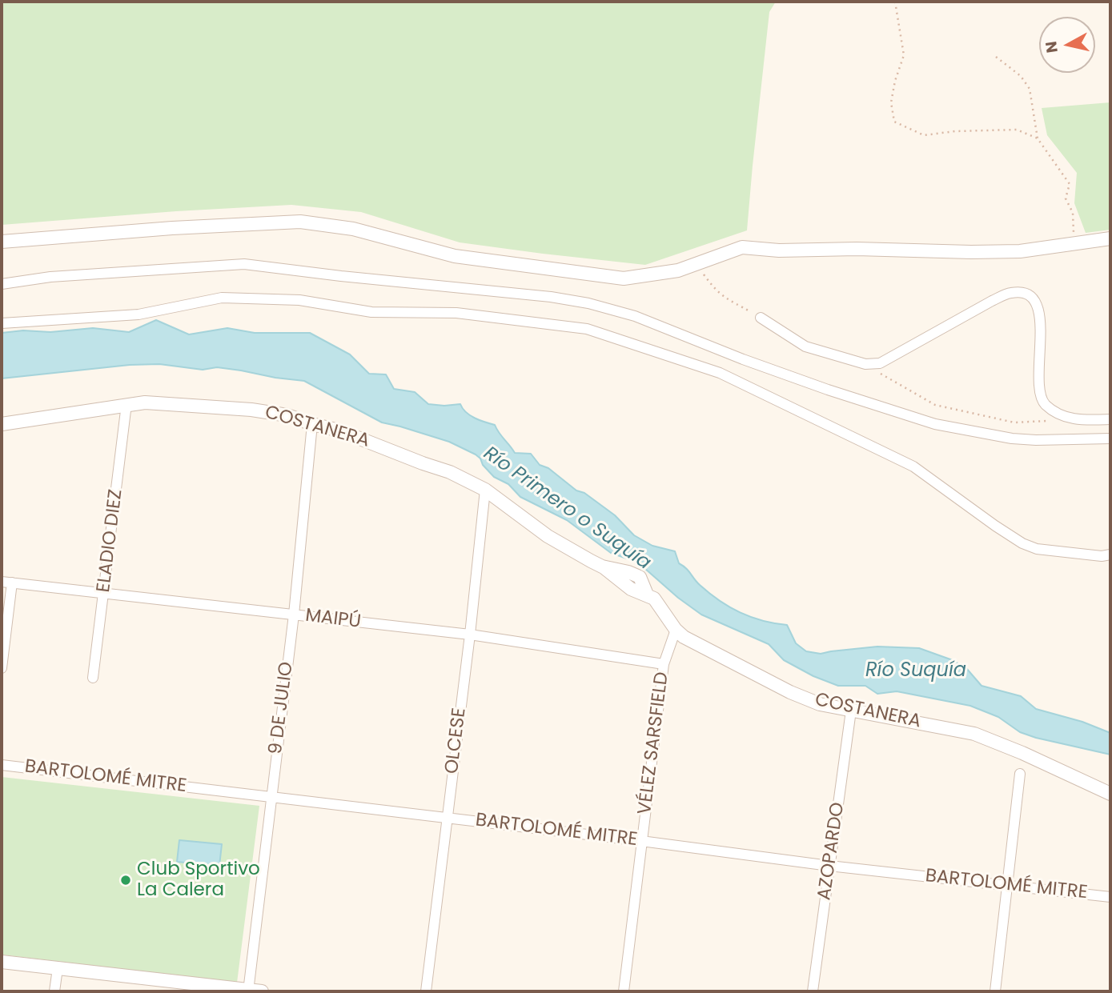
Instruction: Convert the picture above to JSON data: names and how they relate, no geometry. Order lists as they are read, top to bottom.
{
  "streets": {
    "street": [
      "COSTANERA",
      "ELADIO DIEZ",
      "MAIPÚ",
      "9 DE JULIO",
      "OLCESE",
      "VÉLEZ SARSFIELD",
      "BARTOLOMÉ MITRE",
      "AZOPARDO"
    ]
  },
  "crossings": [
    ["COSTANERA", "ELADIO DIEZ"],
    ["COSTANERA", "9 DE JULIO"],
    ["COSTANERA", "OLCESE"],
    ["COSTANERA", "VÉLEZ SARSFIELD"],
    ["COSTANERA", "AZOPARDO"],
    ["ELADIO DIEZ", "MAIPÚ"],
    ["MAIPÚ", "9 DE JULIO"],
    ["MAIPÚ", "OLCESE"],
    ["MAIPÚ", "VÉLEZ SARSFIELD"],
    ["9 DE JULIO", "BARTOLOMÉ MITRE"],
    ["OLCESE", "BARTOLOMÉ MITRE"],
    ["VÉLEZ SARSFIELD", "BARTOLOMÉ MITRE"],
    ["BARTOLOMÉ MITRE", "AZOPARDO"]
  ],
  "water": ["Río Primero o Suquía", "Río Suquía"],
  "places": ["Club Sportivo La Calera"],
  "north": "left"
}
